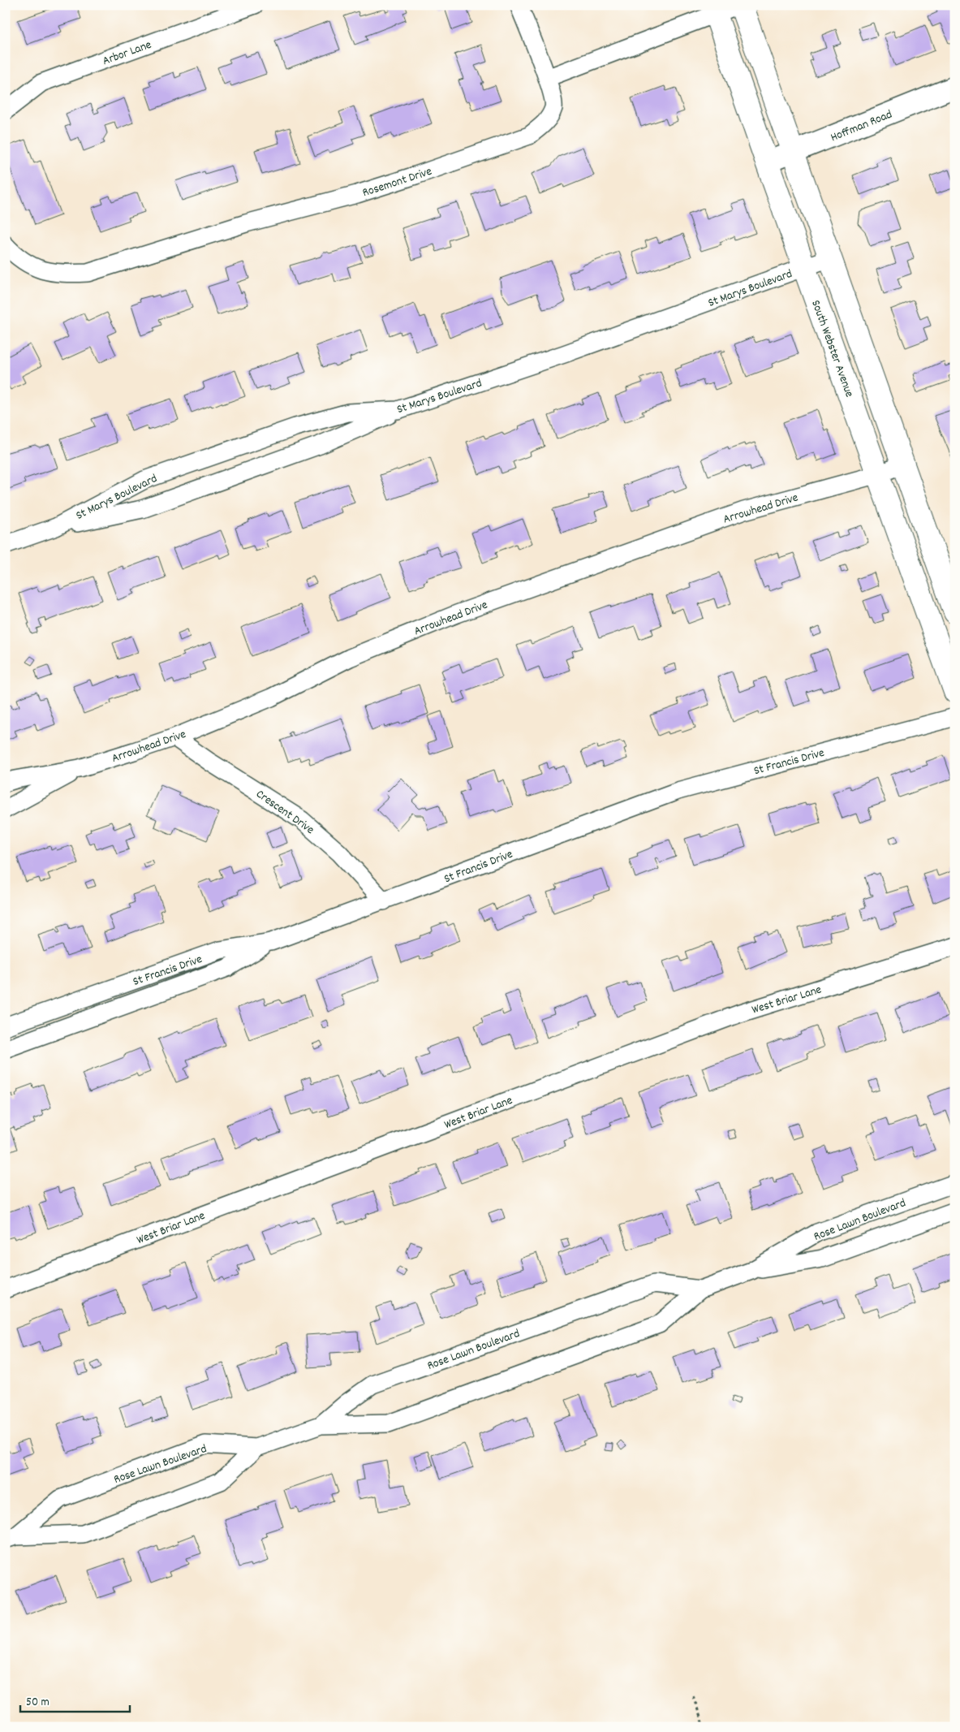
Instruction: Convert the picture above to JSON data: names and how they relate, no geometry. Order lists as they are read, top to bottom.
{
  "streets": {
    "main road": ["South Webster Avenue"],
    "street": [
      "Arbor Lane",
      "Hoffman Road",
      "Rosemont Drive",
      "St Marys Boulevard",
      "Arrowhead Drive",
      "St Francis Drive",
      "Crescent Drive",
      "West Briar Lane",
      "Rose Lawn Boulevard"
    ]
  },
  "crossings": [
    ["Hoffman Road", "South Webster Avenue"],
    ["St Marys Boulevard", "South Webster Avenue"],
    ["South Webster Avenue", "Arrowhead Drive"],
    ["Arrowhead Drive", "Crescent Drive"],
    ["St Francis Drive", "Crescent Drive"]
  ],
  "scale_bar": "50 m"
}
